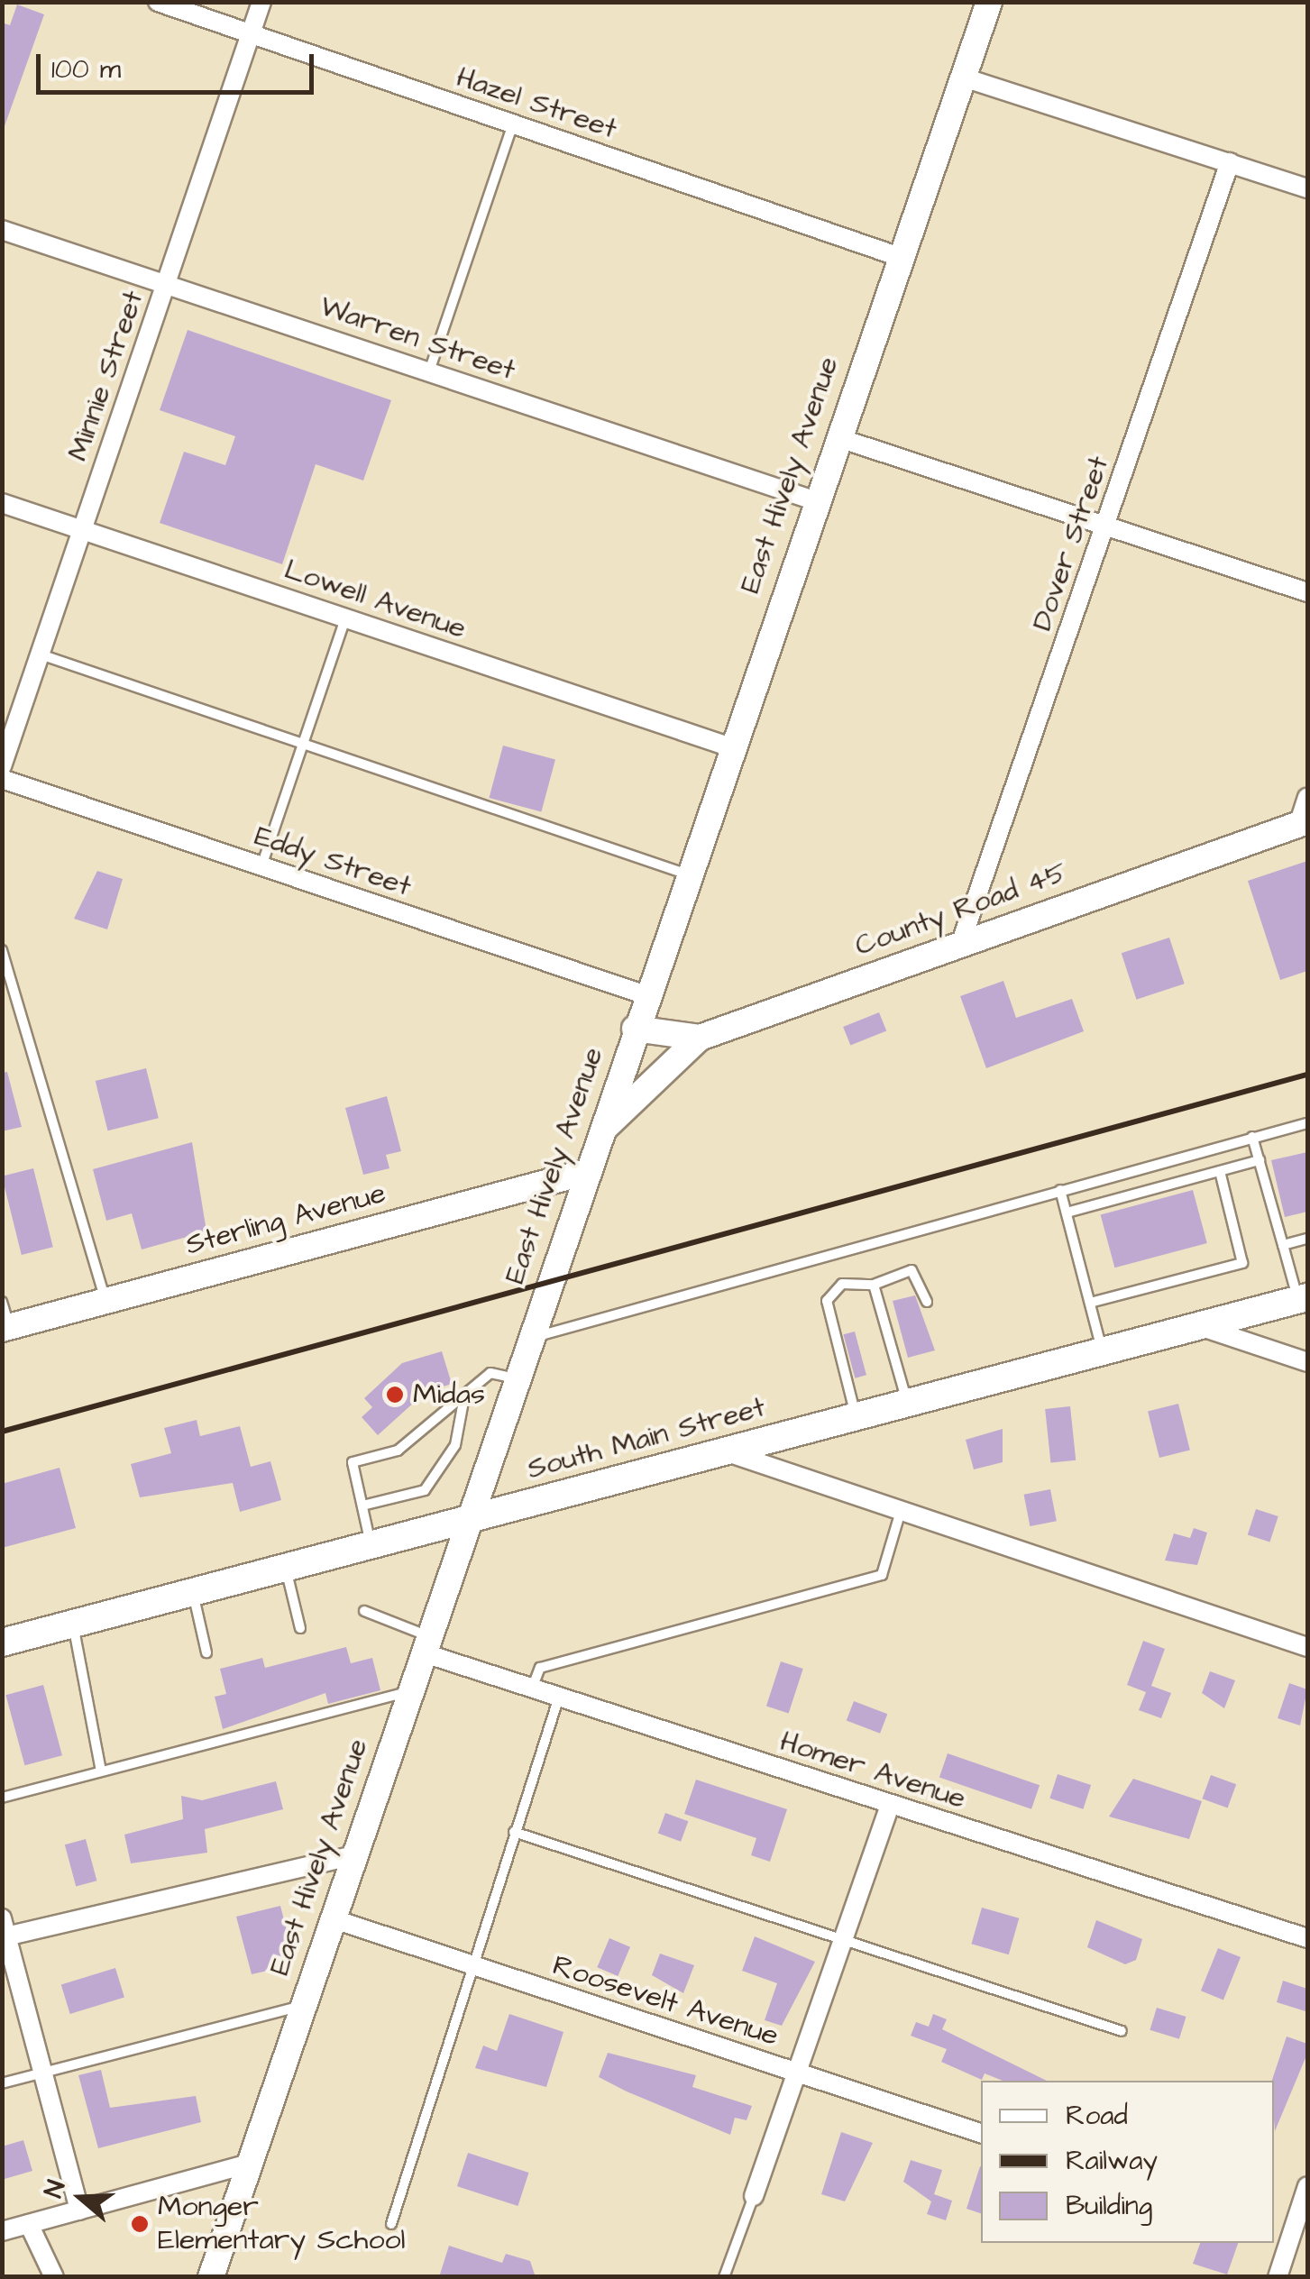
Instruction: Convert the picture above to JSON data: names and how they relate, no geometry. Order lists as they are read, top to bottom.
{
  "streets": {
    "main road": ["South Main Street"],
    "street": [
      "Hazel Street",
      "Warren Street",
      "Minnie Street",
      "East Hively Avenue",
      "Dover Street",
      "Lowell Avenue",
      "Eddy Street",
      "County Road 45",
      "Sterling Avenue",
      "Homer Avenue",
      "Roosevelt Avenue"
    ]
  },
  "crossings": [
    ["Hazel Street", "Minnie Street"],
    ["Hazel Street", "East Hively Avenue"],
    ["Warren Street", "Minnie Street"],
    ["Warren Street", "East Hively Avenue"],
    ["Minnie Street", "Lowell Avenue"],
    ["East Hively Avenue", "Lowell Avenue"],
    ["East Hively Avenue", "Eddy Street"],
    ["East Hively Avenue", "County Road 45"],
    ["East Hively Avenue", "Sterling Avenue"],
    ["East Hively Avenue", "South Main Street"],
    ["East Hively Avenue", "Homer Avenue"],
    ["East Hively Avenue", "Roosevelt Avenue"],
    ["Dover Street", "County Road 45"]
  ],
  "places": ["Midas", "Monger Elementary School"],
  "legend": ["Road", "Railway", "Building"],
  "scale_bar": "100 m",
  "north": "left"
}
